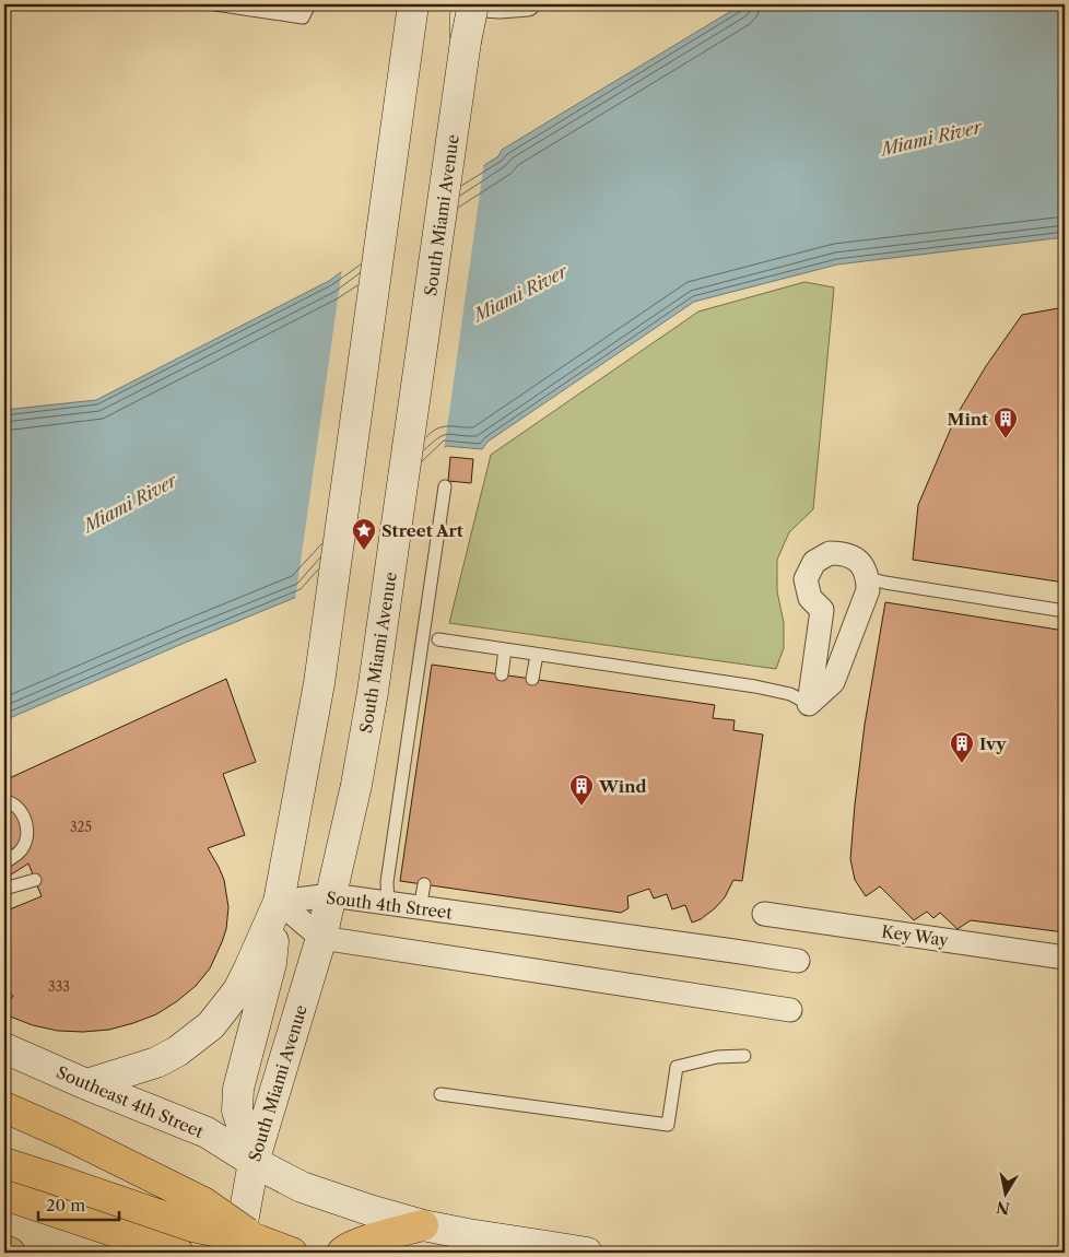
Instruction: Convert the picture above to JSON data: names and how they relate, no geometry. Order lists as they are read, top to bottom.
{
  "streets": {
    "main road": ["South Miami Avenue", "Southeast 4th Street"],
    "street": ["South 4th Street", "Key Way"]
  },
  "crossings": [
    ["South Miami Avenue", "South 4th Street"],
    ["South Miami Avenue", "Southeast 4th Street"]
  ],
  "water": ["Miami River"],
  "places": {
    "building": ["Mint", "Ivy", "Wind"],
    "place": ["Street Art"]
  },
  "house_numbers": ["325", "333"],
  "scale_bar": "20 m",
  "north": "bottom"
}
